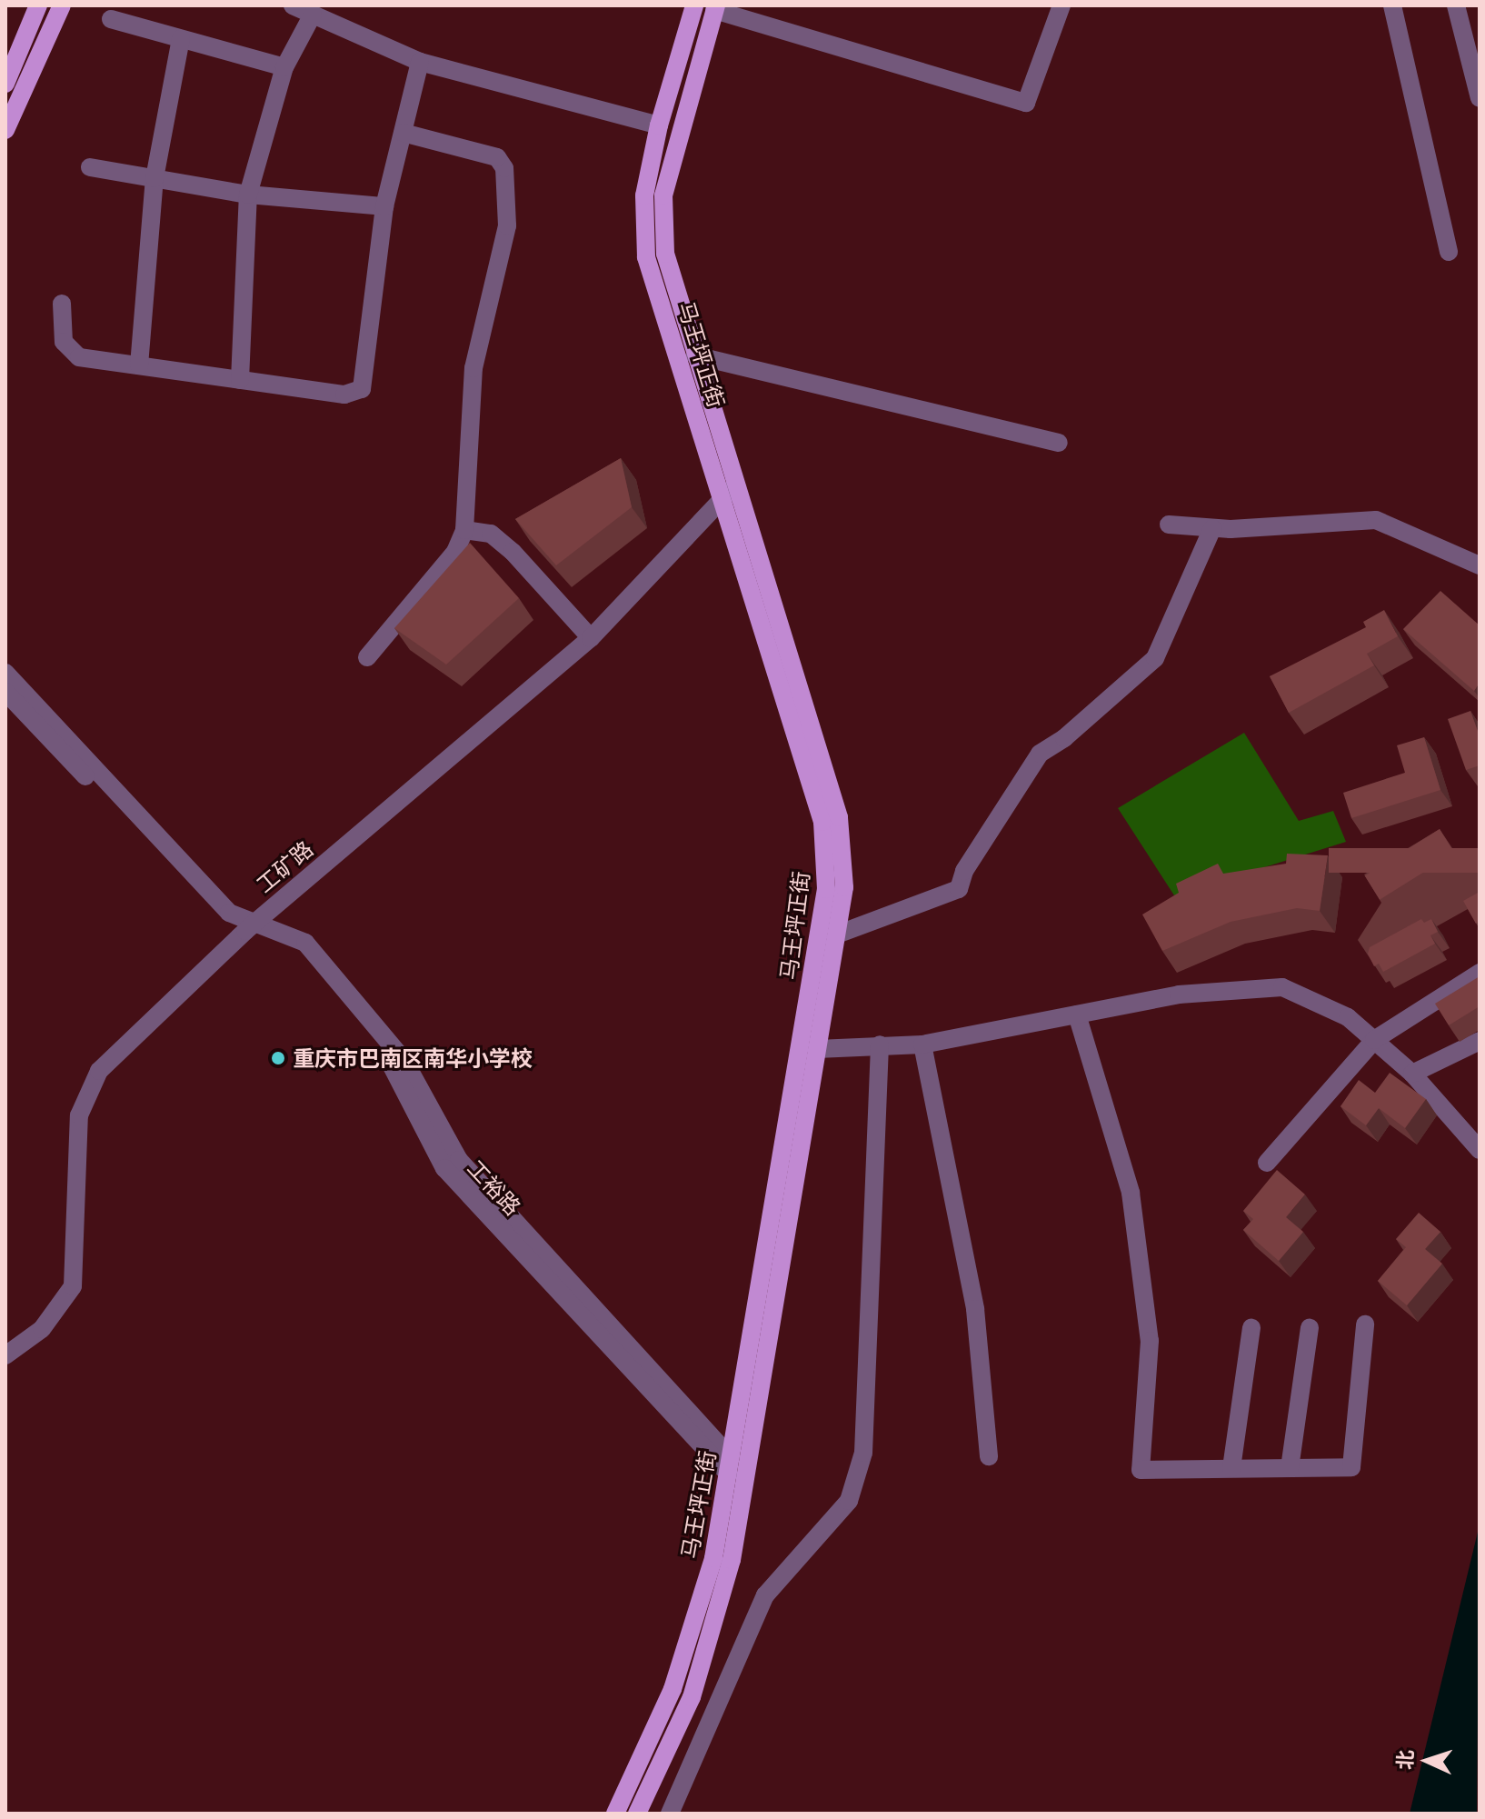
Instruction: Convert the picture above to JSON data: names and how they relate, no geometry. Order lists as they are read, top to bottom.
{
  "streets": {
    "main road": ["马王坪正街"],
    "street": ["工矿路", "工裕路"]
  },
  "crossings": [
    ["马王坪正街", "工矿路"],
    ["马王坪正街", "工裕路"],
    ["工矿路", "工裕路"]
  ],
  "places": ["重庆市巴南区南华小学校"],
  "north": "left"
}
